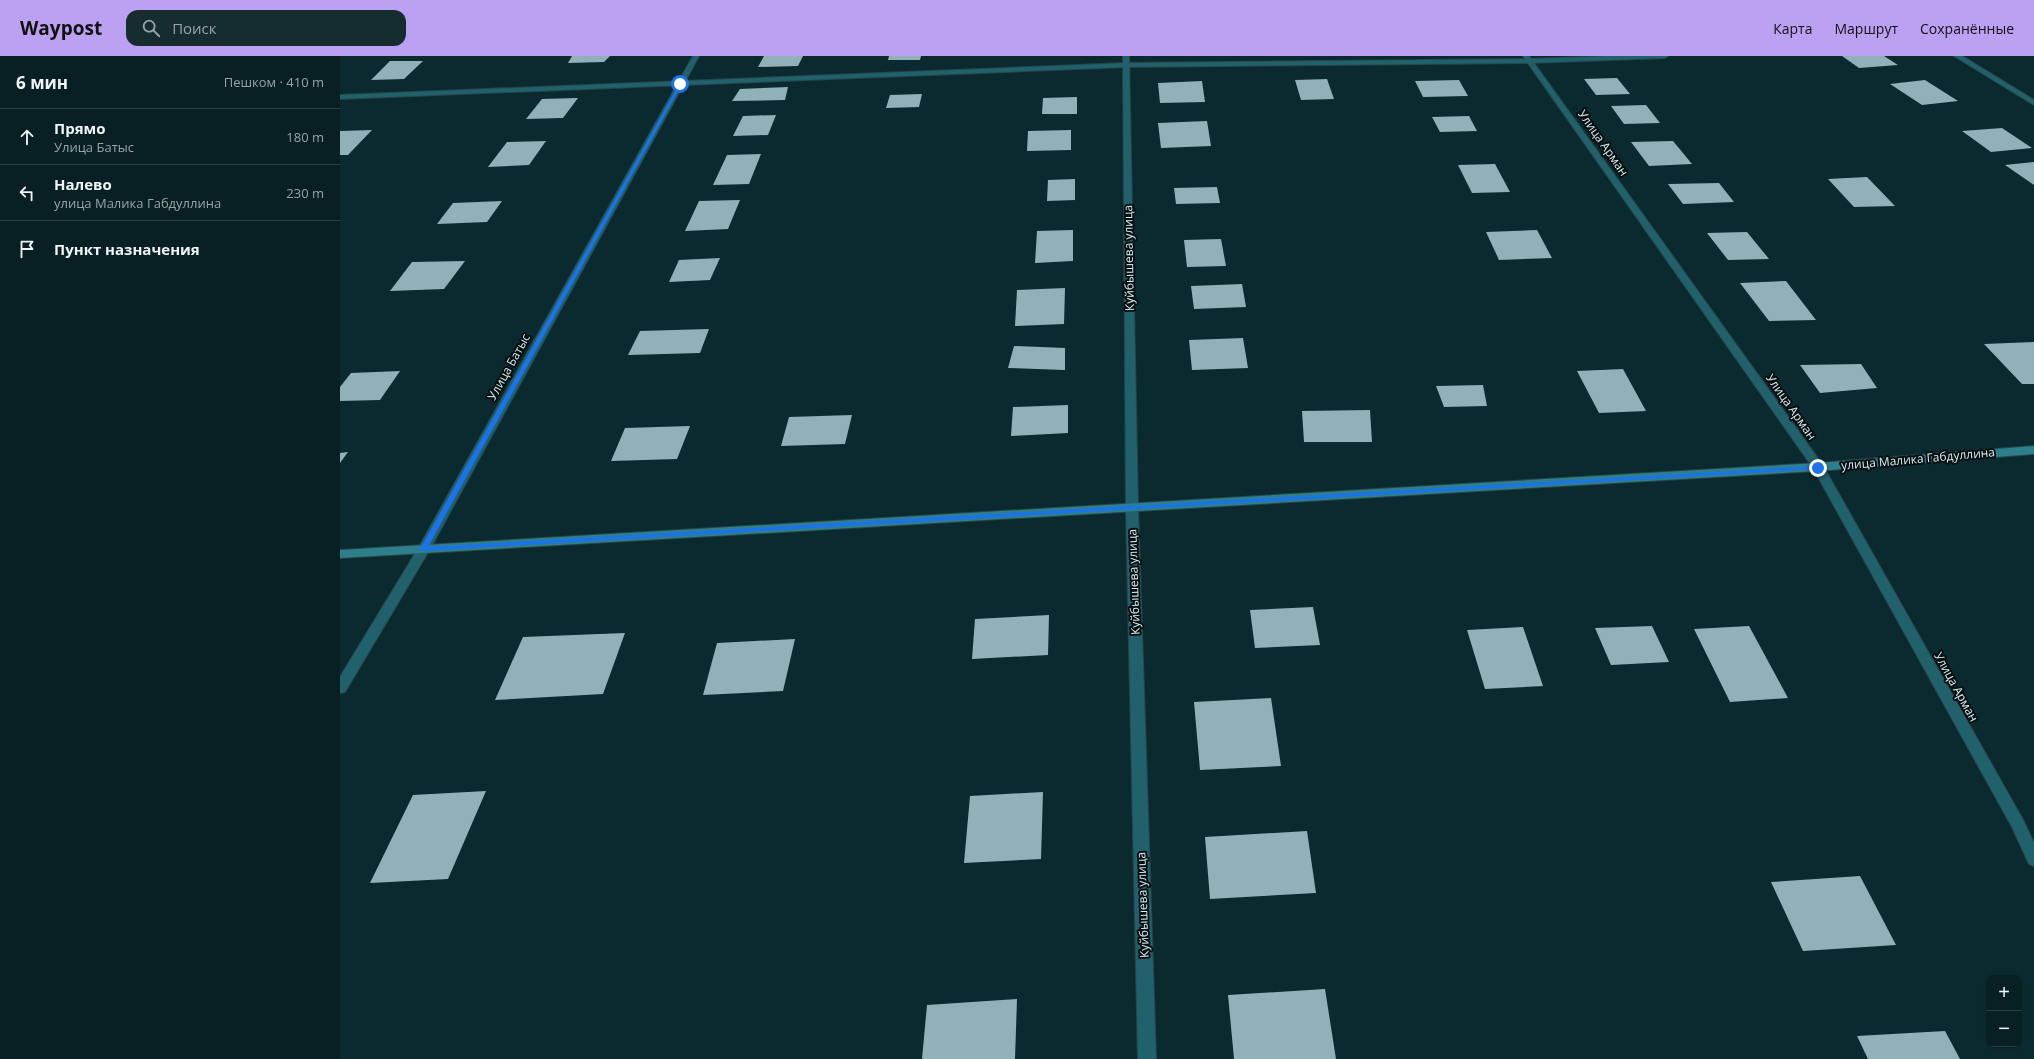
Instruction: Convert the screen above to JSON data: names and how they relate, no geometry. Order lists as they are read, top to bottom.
{
  "streets": {
    "main road": ["улица Малика Габдуллина"],
    "street": ["Улица Арман", "Куйбышева улица", "Улица Батыс"]
  },
  "crossings": [
    ["Улица Арман", "улица Малика Габдуллина"],
    ["Куйбышева улица", "улица Малика Габдуллина"],
    ["Улица Батыс", "улица Малика Габдуллина"]
  ],
  "page": {
    "header": "Waypost",
    "search": "Поиск",
    "nav": ["Карта", "Маршрут", "Сохранённые"],
    "heading": ["6 мин", "Пешком · 410 m"],
    "list": [
      ["Прямо", "Улица Батыс", "180 m"],
      ["Налево", "улица Малика Габдуллина", "230 m"],
      "Пункт назначения"
    ],
    "map_buttons": ["+", "−"]
  }
}
